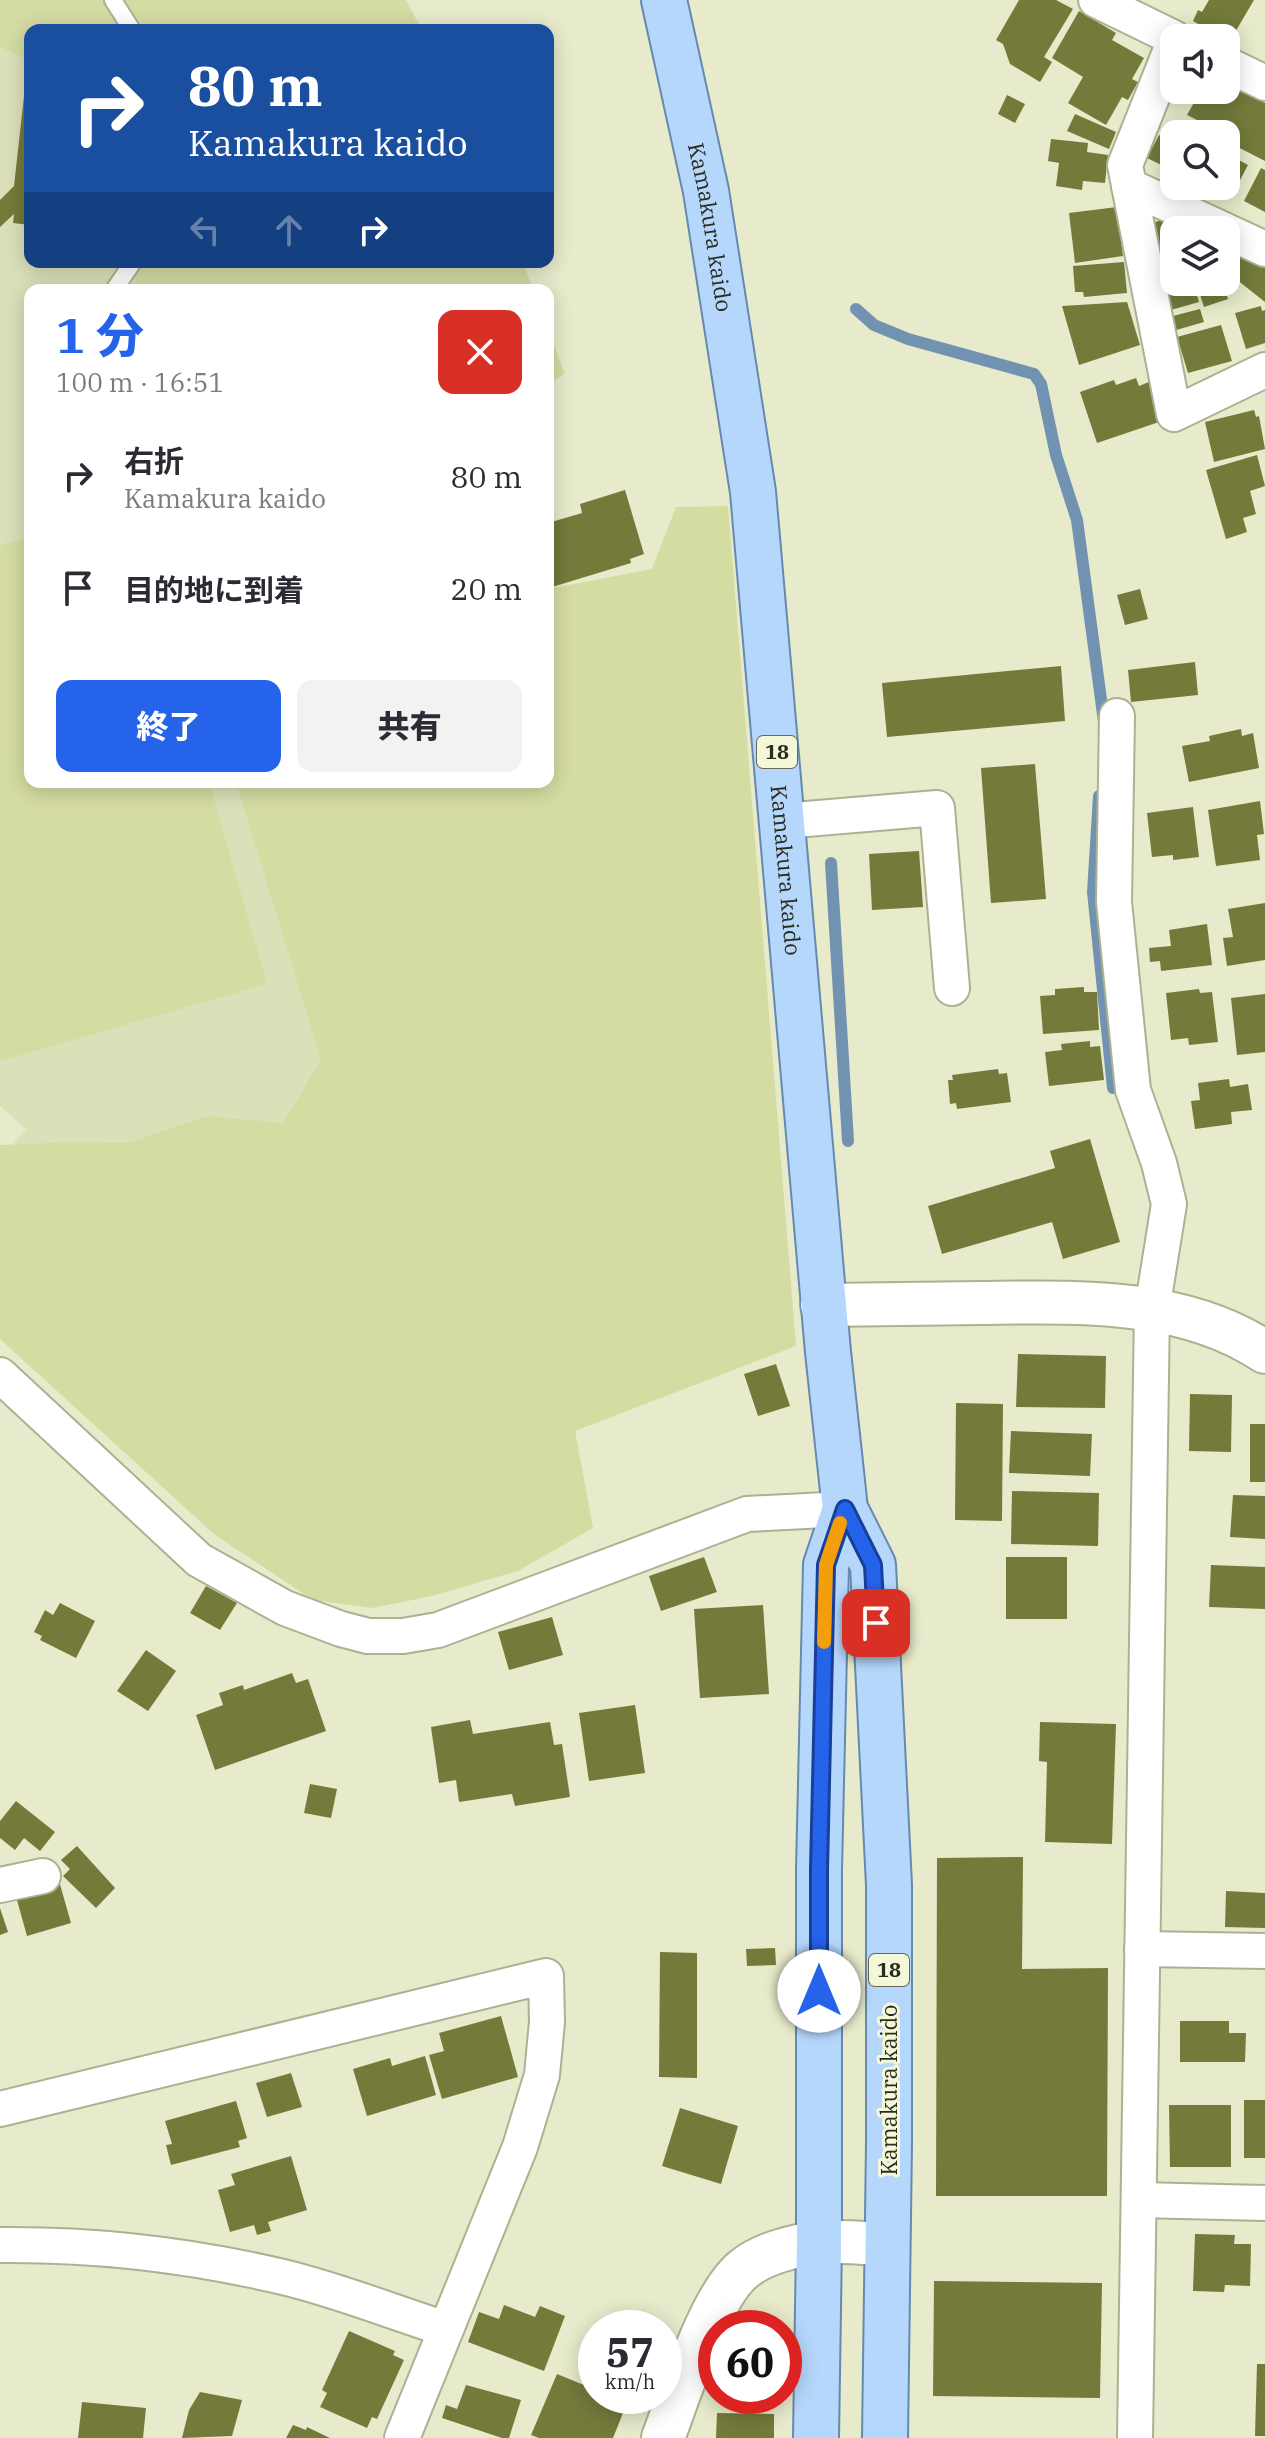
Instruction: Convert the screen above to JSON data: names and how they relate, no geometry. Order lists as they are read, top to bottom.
{
  "streets": {
    "main road": ["Kamakura kaido", "18"]
  },
  "page": {
    "turn": ["80 m", "Kamakura kaido"],
    "heading": ["1 分", "100 m · 16:51"],
    "list": [
      {
        "name": "右折",
        "note": "Kamakura kaido",
        "value": "80 m"
      },
      {
        "name": "目的地に到着",
        "value": "20 m"
      }
    ],
    "buttons": ["終了", "共有"],
    "speed": "57 km/h",
    "limit": "60"
  }
}
